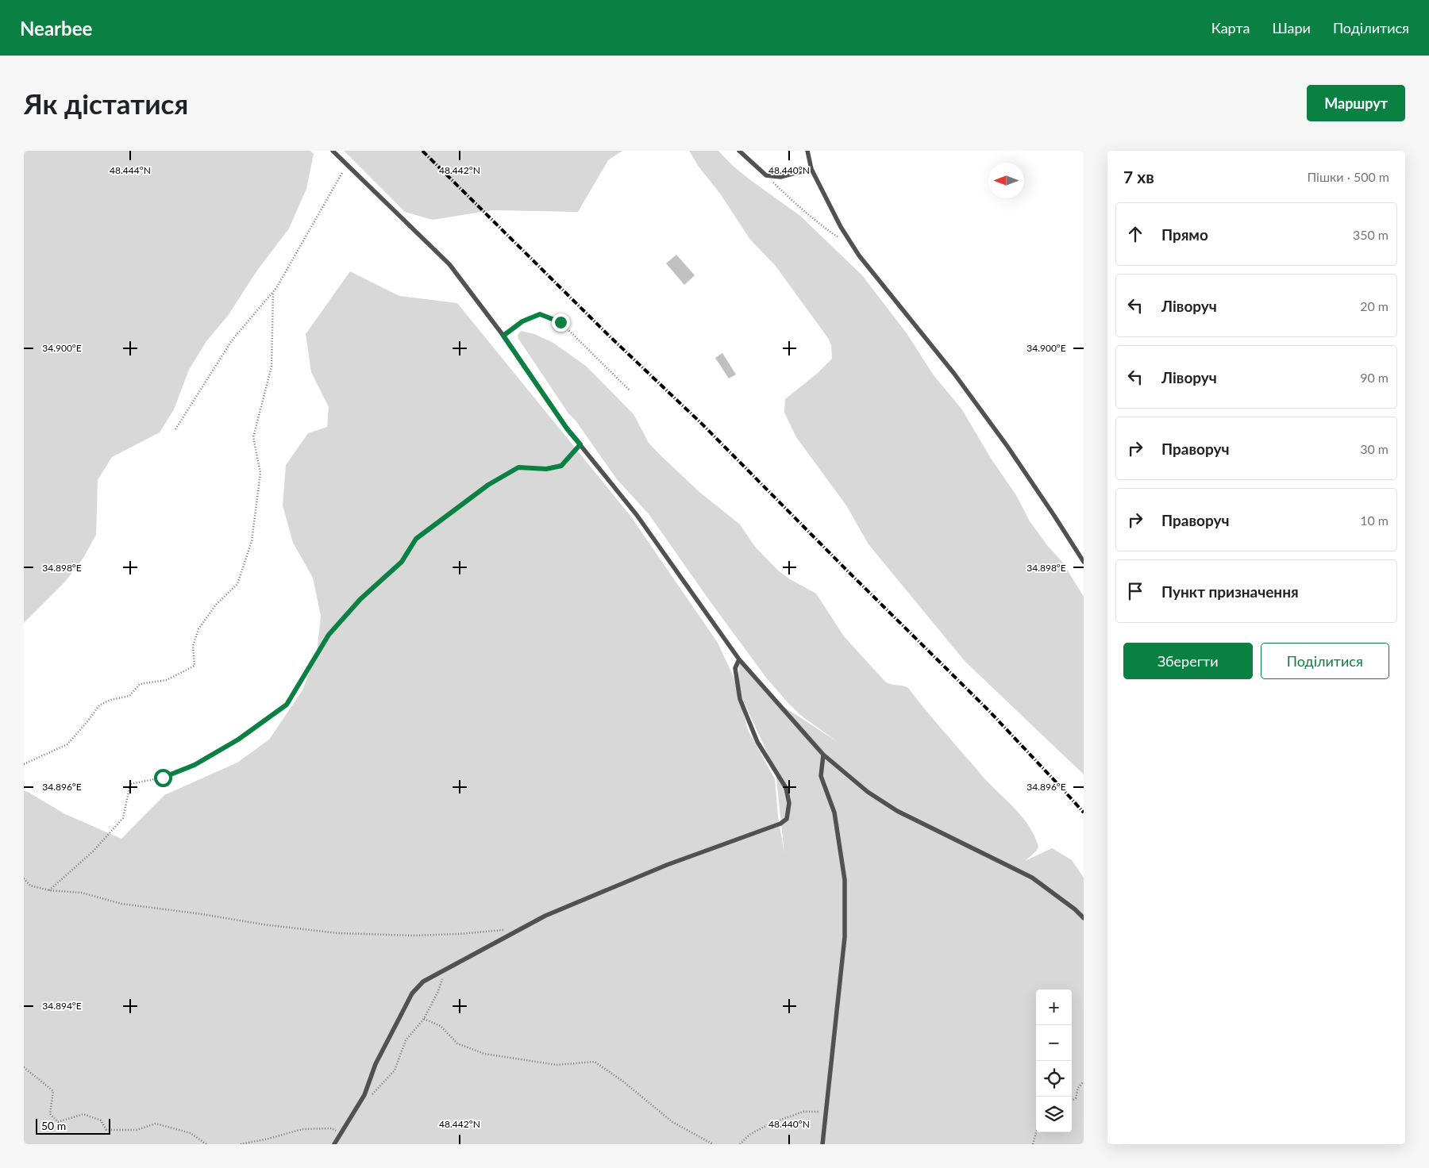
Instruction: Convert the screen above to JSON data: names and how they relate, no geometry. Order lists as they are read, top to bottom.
{
  "scale_bar": "50 m",
  "north": "left",
  "page": {
    "header": "Nearbee",
    "nav": ["Карта", "Шари", "Поділитися"],
    "buttons": [
      "Маршрут",
      ["Зберегти", "Поділитися"]
    ],
    "title": "Як дістатися",
    "heading": ["7 хв", "Пішки · 500 m"],
    "list": [
      ["Прямо", "350 m"],
      ["Ліворуч", "20 m"],
      ["Ліворуч", "90 m"],
      ["Праворуч", "30 m"],
      ["Праворуч", "10 m"],
      "Пункт призначення"
    ],
    "map_buttons": ["+", "−"],
    "scale": "50 m"
  },
  "coordinates": [
    "48.444°N",
    "48.442°N",
    "48.440°N",
    "34.900°E",
    "34.898°E",
    "34.896°E",
    "34.894°E"
  ]
}
